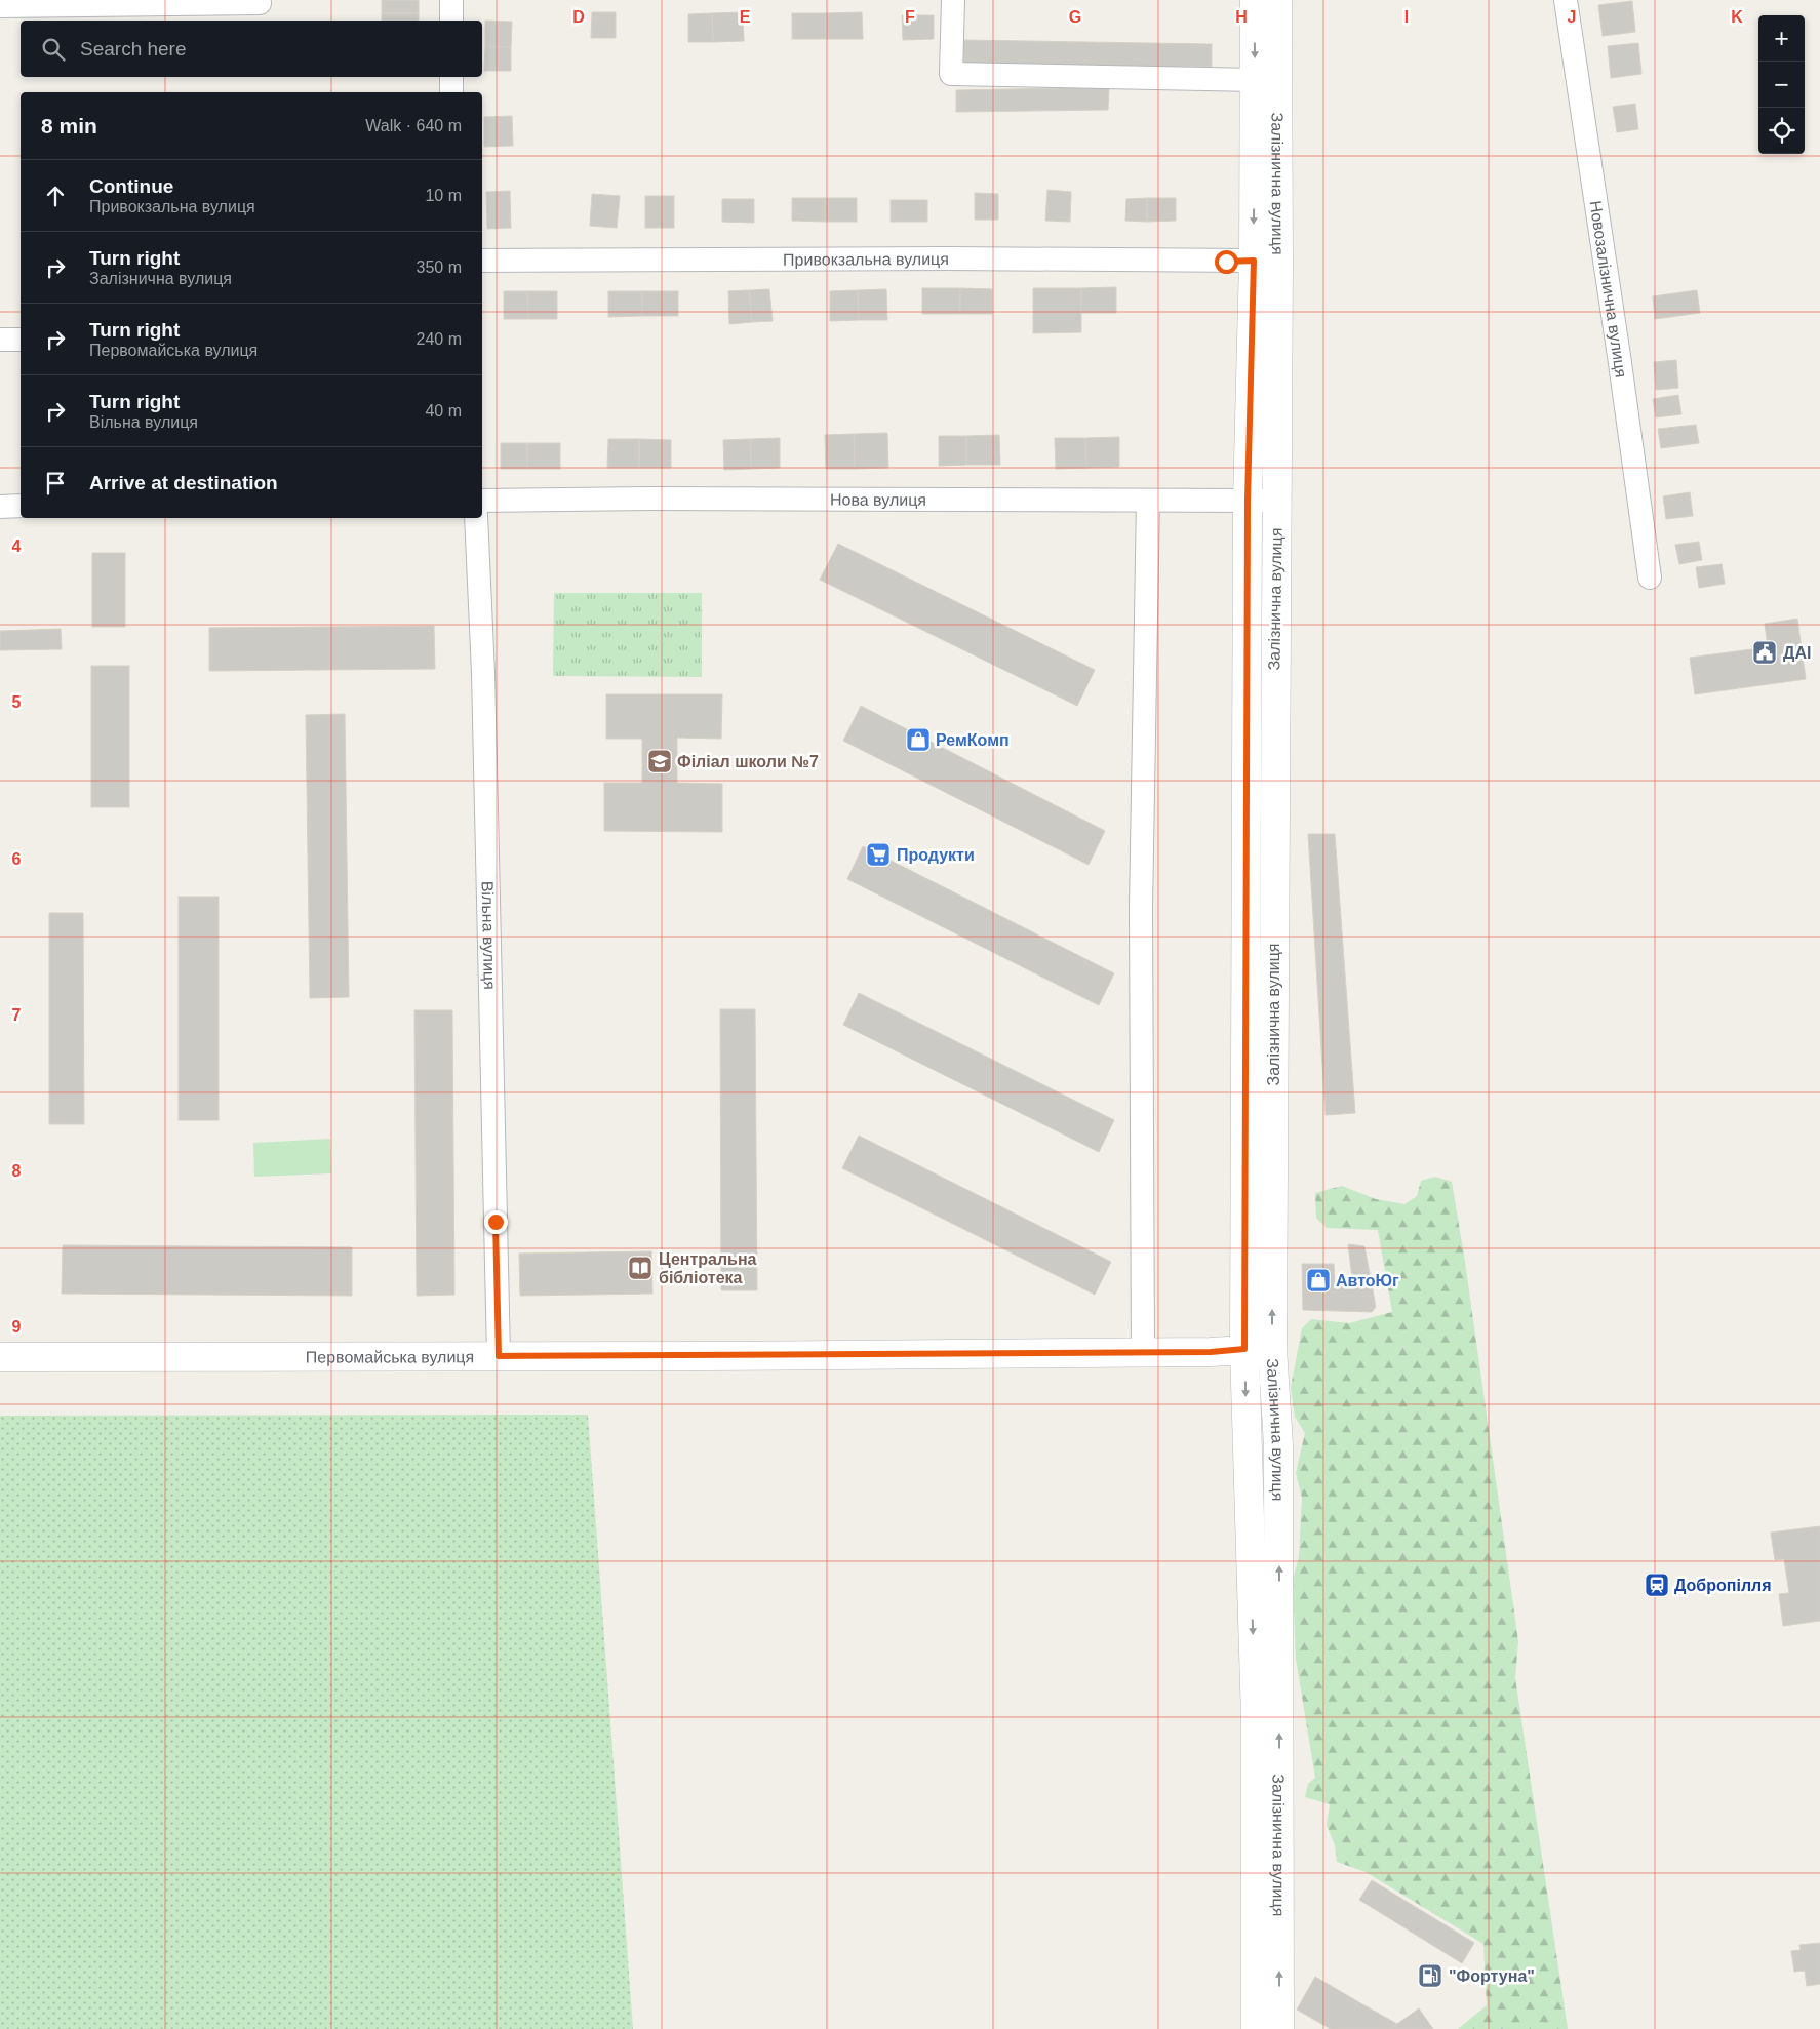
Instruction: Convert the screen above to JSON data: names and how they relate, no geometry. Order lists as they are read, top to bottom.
{
  "streets": {
    "main road": ["Залізнична вулиця", "Первомайська вулиця"],
    "street": [
      "Привокзальна вулиця",
      "Новозалізнична вулиця",
      "Нова вулиця",
      "Вільна вулиця"
    ]
  },
  "crossings": [
    ["Залізнична вулиця", "Привокзальна вулиця"],
    ["Залізнична вулиця", "Нова вулиця"],
    ["Залізнична вулиця", "Первомайська вулиця"],
    ["Вільна вулиця", "Первомайська вулиця"]
  ],
  "places": {
    "public building": ["ДАІ"],
    "shop": ["РемКомп", "АвтоЮг"],
    "school or university": ["Філіал школи №7"],
    "supermarket": ["Продукти"],
    "library": ["Центральна бібліотека"],
    "station": ["Добропілля"],
    "fuel station": ["\"Фортуна\""]
  },
  "page": {
    "map_buttons": ["+", "−"],
    "search": "Search here",
    "heading": ["8 min", "Walk · 640 m"],
    "list": [
      ["Continue", "Привокзальна вулиця", "10 m"],
      ["Turn right", "Залізнична вулиця", "350 m"],
      ["Turn right", "Первомайська вулиця", "240 m"],
      ["Turn right", "Вільна вулиця", "40 m"],
      "Arrive at destination"
    ]
  },
  "grid": {
    "columns": [
      "D",
      "E",
      "F",
      "G",
      "H",
      "I",
      "J",
      "K"
    ],
    "rows": [
      "4",
      "5",
      "6",
      "7",
      "8",
      "9"
    ]
  }
}
